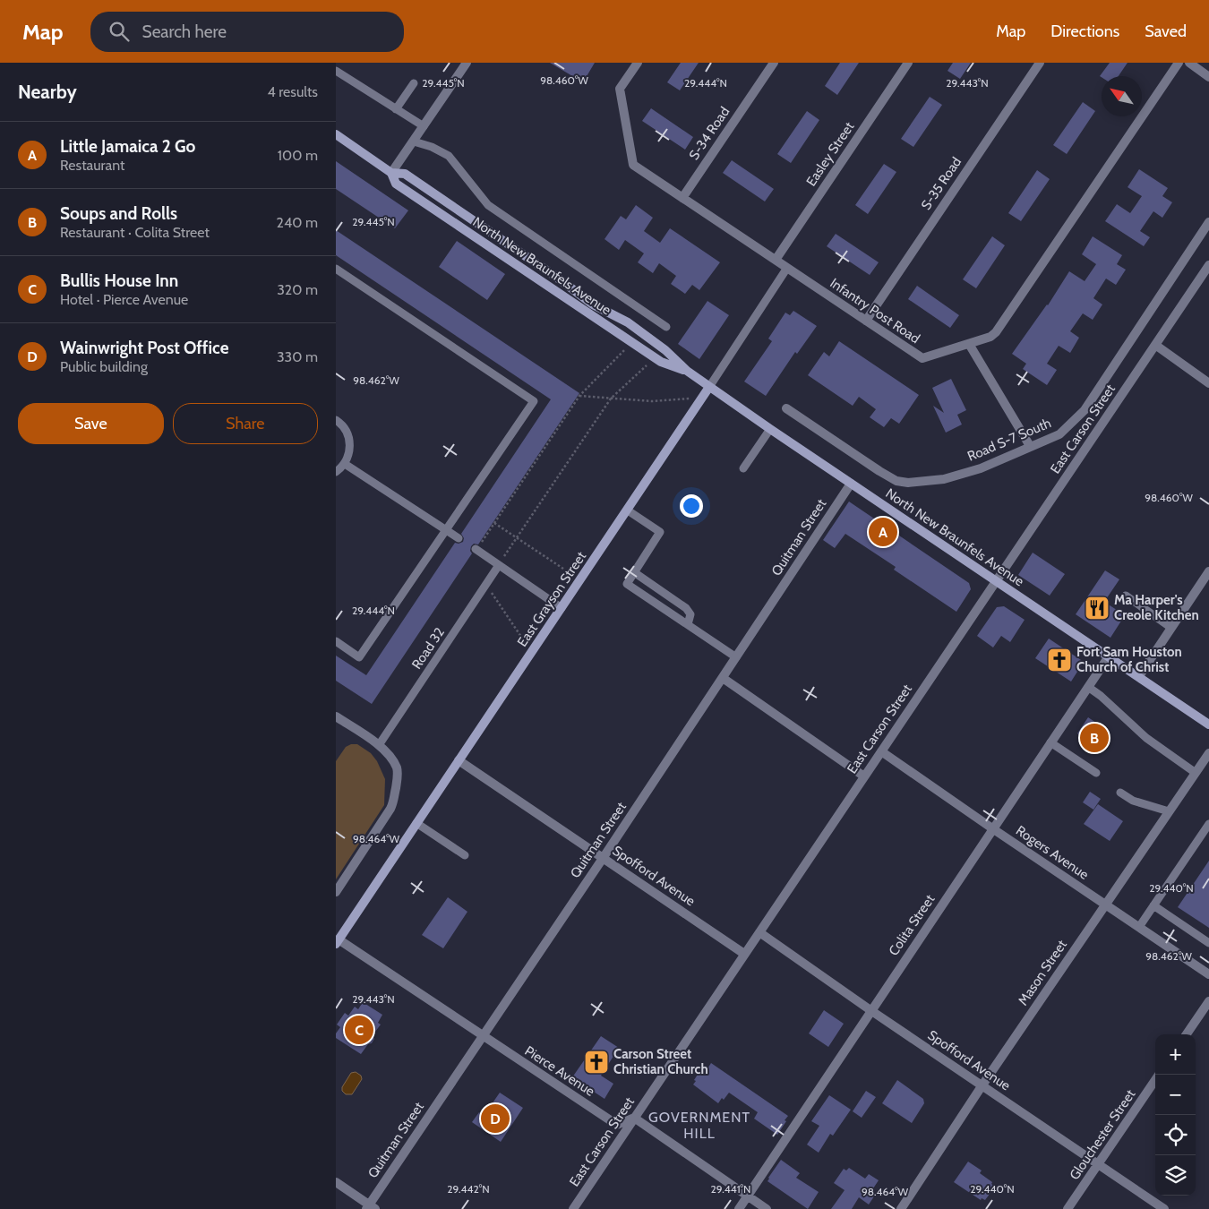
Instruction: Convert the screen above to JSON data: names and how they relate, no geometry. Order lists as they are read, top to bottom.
{
  "streets": {
    "street": [
      "S-34 Road",
      "Easley Street",
      "S-35 Road",
      "North New Braunfels Avenue",
      "Infantry Post Road",
      "East Carson Street",
      "Road S-7 South",
      "Quitman Street",
      "East Grayson Street",
      "Rogers Avenue",
      "Spofford Avenue",
      "Colita Street",
      "Mason Street",
      "Pierce Avenue",
      "Glouchester Street"
    ],
    "lane": ["Road 32"]
  },
  "crossings": [
    ["S-34 Road", "Infantry Post Road"],
    ["Easley Street", "Infantry Post Road"],
    ["S-35 Road", "Infantry Post Road"],
    ["North New Braunfels Avenue", "East Carson Street"],
    ["North New Braunfels Avenue", "Quitman Street"],
    ["North New Braunfels Avenue", "East Grayson Street"],
    ["North New Braunfels Avenue", "Colita Street"],
    ["Infantry Post Road", "East Grayson Street"],
    ["East Carson Street", "Rogers Avenue"],
    ["East Carson Street", "Spofford Avenue"],
    ["East Carson Street", "Pierce Avenue"],
    ["Quitman Street", "Spofford Avenue"],
    ["Quitman Street", "Pierce Avenue"],
    ["East Grayson Street", "Spofford Avenue"],
    ["East Grayson Street", "Pierce Avenue"],
    ["Rogers Avenue", "Colita Street"],
    ["Rogers Avenue", "Mason Street"],
    ["Spofford Avenue", "Colita Street"],
    ["Spofford Avenue", "Mason Street"],
    ["Spofford Avenue", "Glouchester Street"]
  ],
  "districts": ["GOVERNMENT HILL"],
  "places": {
    "restaurant": ["Ma Harper's Creole Kitchen"],
    "church": ["Fort Sam Houston Church of Christ", "Carson Street Christian Church"]
  },
  "north": "top left",
  "page": {
    "header": "Map",
    "search": "Search here",
    "nav": ["Map", "Directions", "Saved"],
    "heading": ["Nearby", "4 results"],
    "list": [
      {
        "mark": "A",
        "name": "Little Jamaica 2 Go",
        "note": "Restaurant",
        "value": "100 m"
      },
      {
        "mark": "B",
        "name": "Soups and Rolls",
        "note": "Restaurant · Colita Street",
        "value": "240 m"
      },
      {
        "mark": "C",
        "name": "Bullis House Inn",
        "note": "Hotel · Pierce Avenue",
        "value": "320 m"
      },
      {
        "mark": "D",
        "name": "Wainwright Post Office",
        "note": "Public building",
        "value": "330 m"
      }
    ],
    "buttons": ["Save", "Share"],
    "pins": [
      "A",
      "B",
      "C",
      "D"
    ],
    "map_buttons": ["+", "−"]
  },
  "coordinates": [
    "98.460°W",
    "29.445°N",
    "29.444°N",
    "29.443°N",
    "98.462°W",
    "98.464°W",
    "29.440°N",
    "29.442°N",
    "29.441°N"
  ]
}
